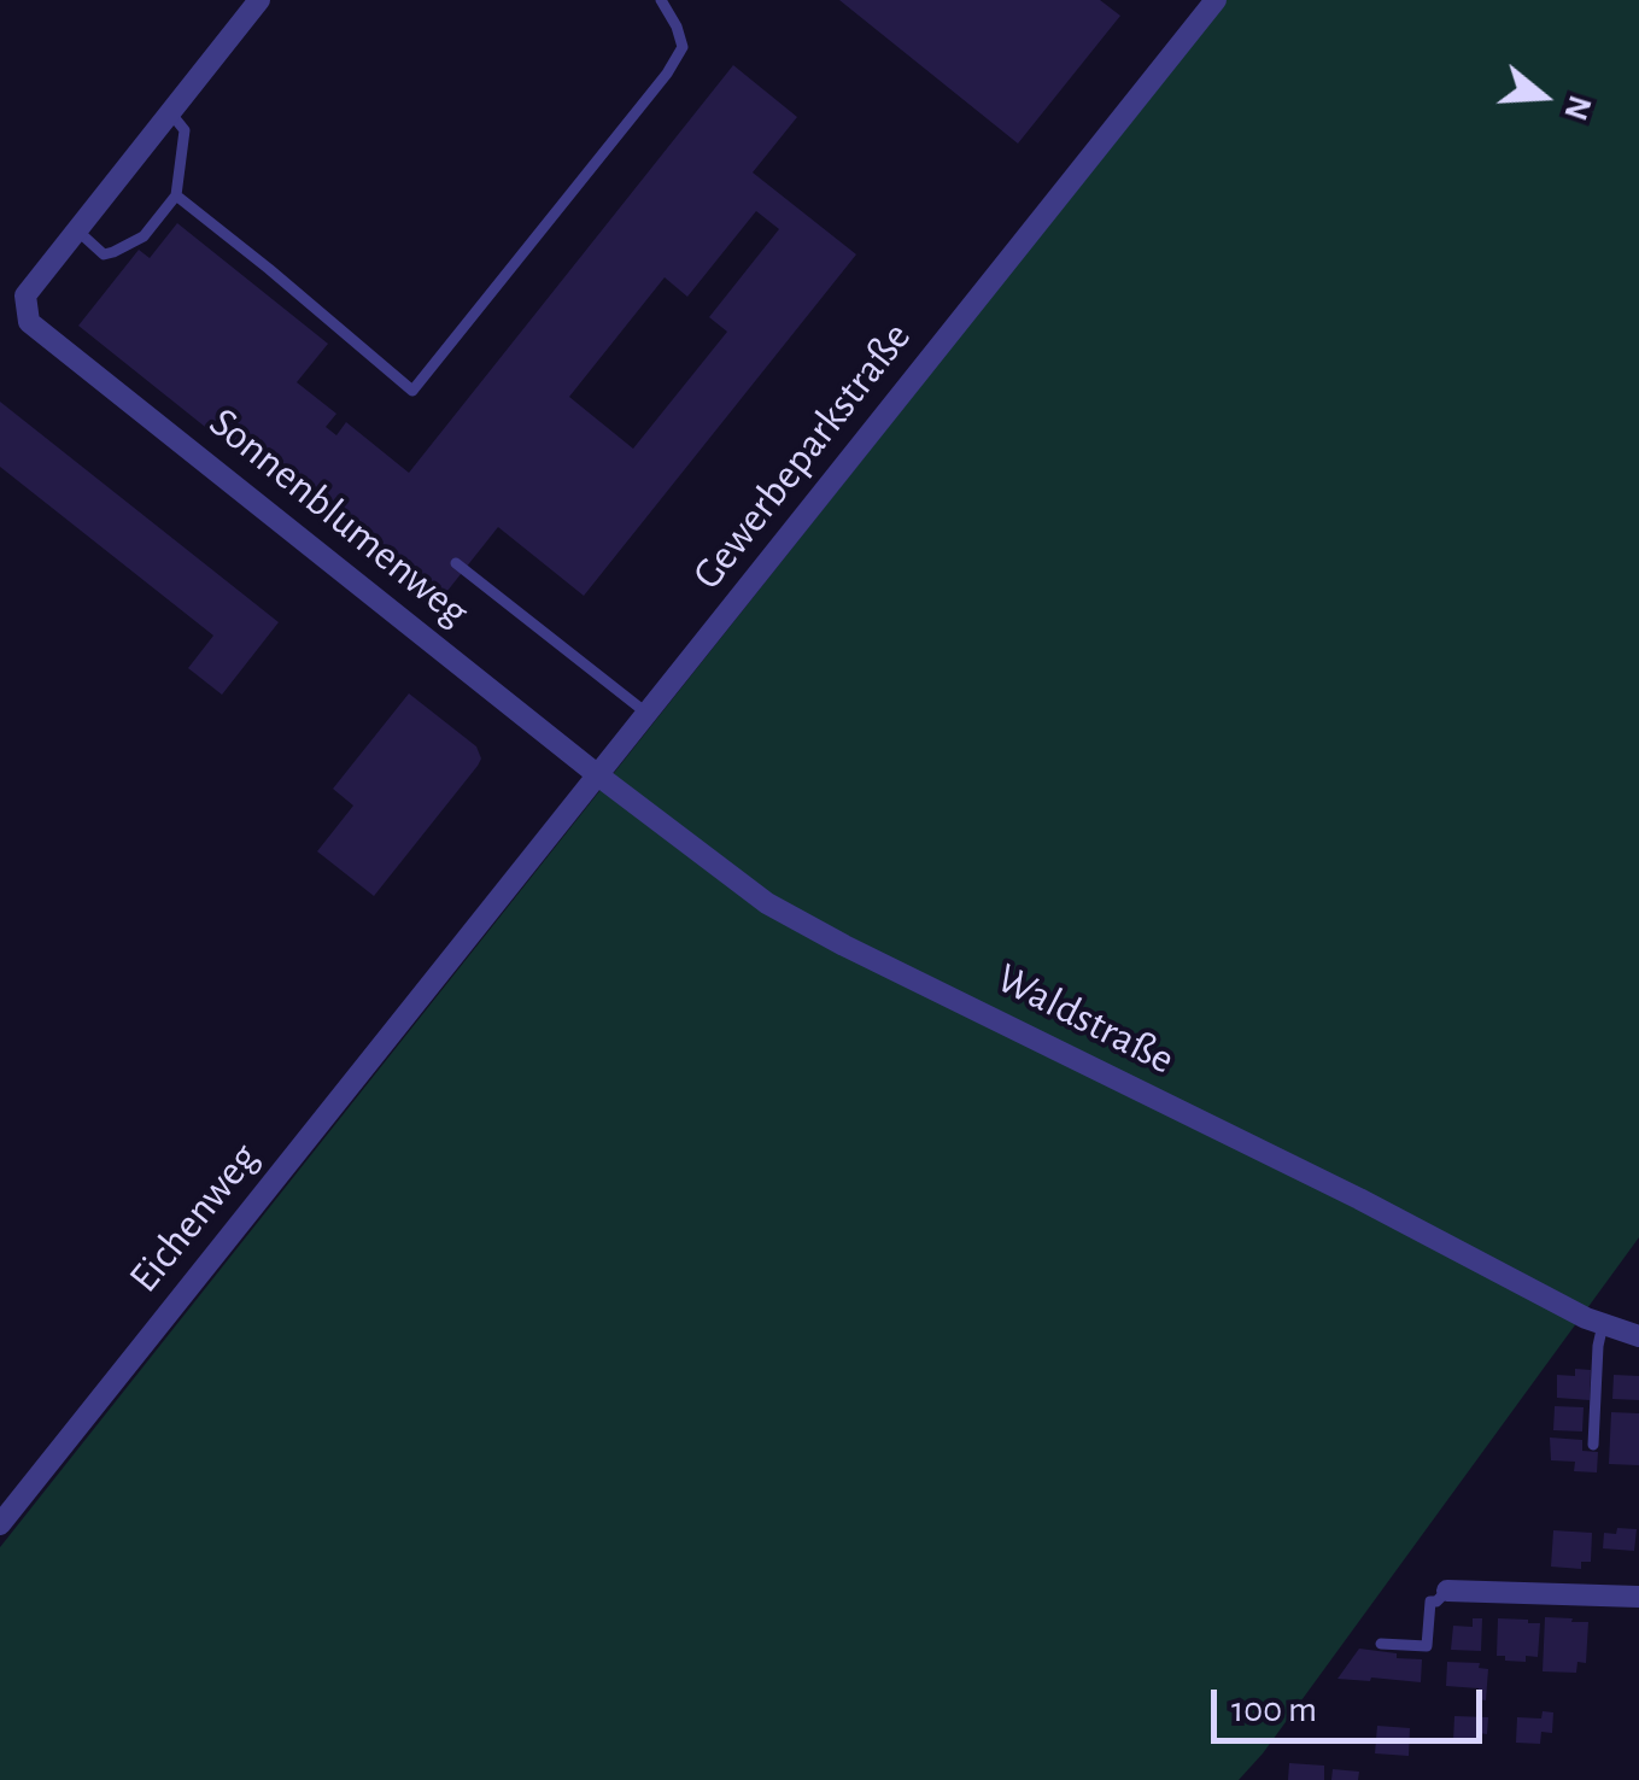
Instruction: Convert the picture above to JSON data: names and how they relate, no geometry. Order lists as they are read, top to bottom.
{
  "streets": {
    "street": [
      "Gewerbeparkstraße",
      "Sonnenblumenweg",
      "Waldstraße",
      "Eichenweg"
    ]
  },
  "crossings": [
    ["Gewerbeparkstraße", "Sonnenblumenweg"],
    ["Gewerbeparkstraße", "Waldstraße"],
    ["Gewerbeparkstraße", "Eichenweg"],
    ["Sonnenblumenweg", "Waldstraße"]
  ],
  "scale_bar": "100 m",
  "north": "right"
}
